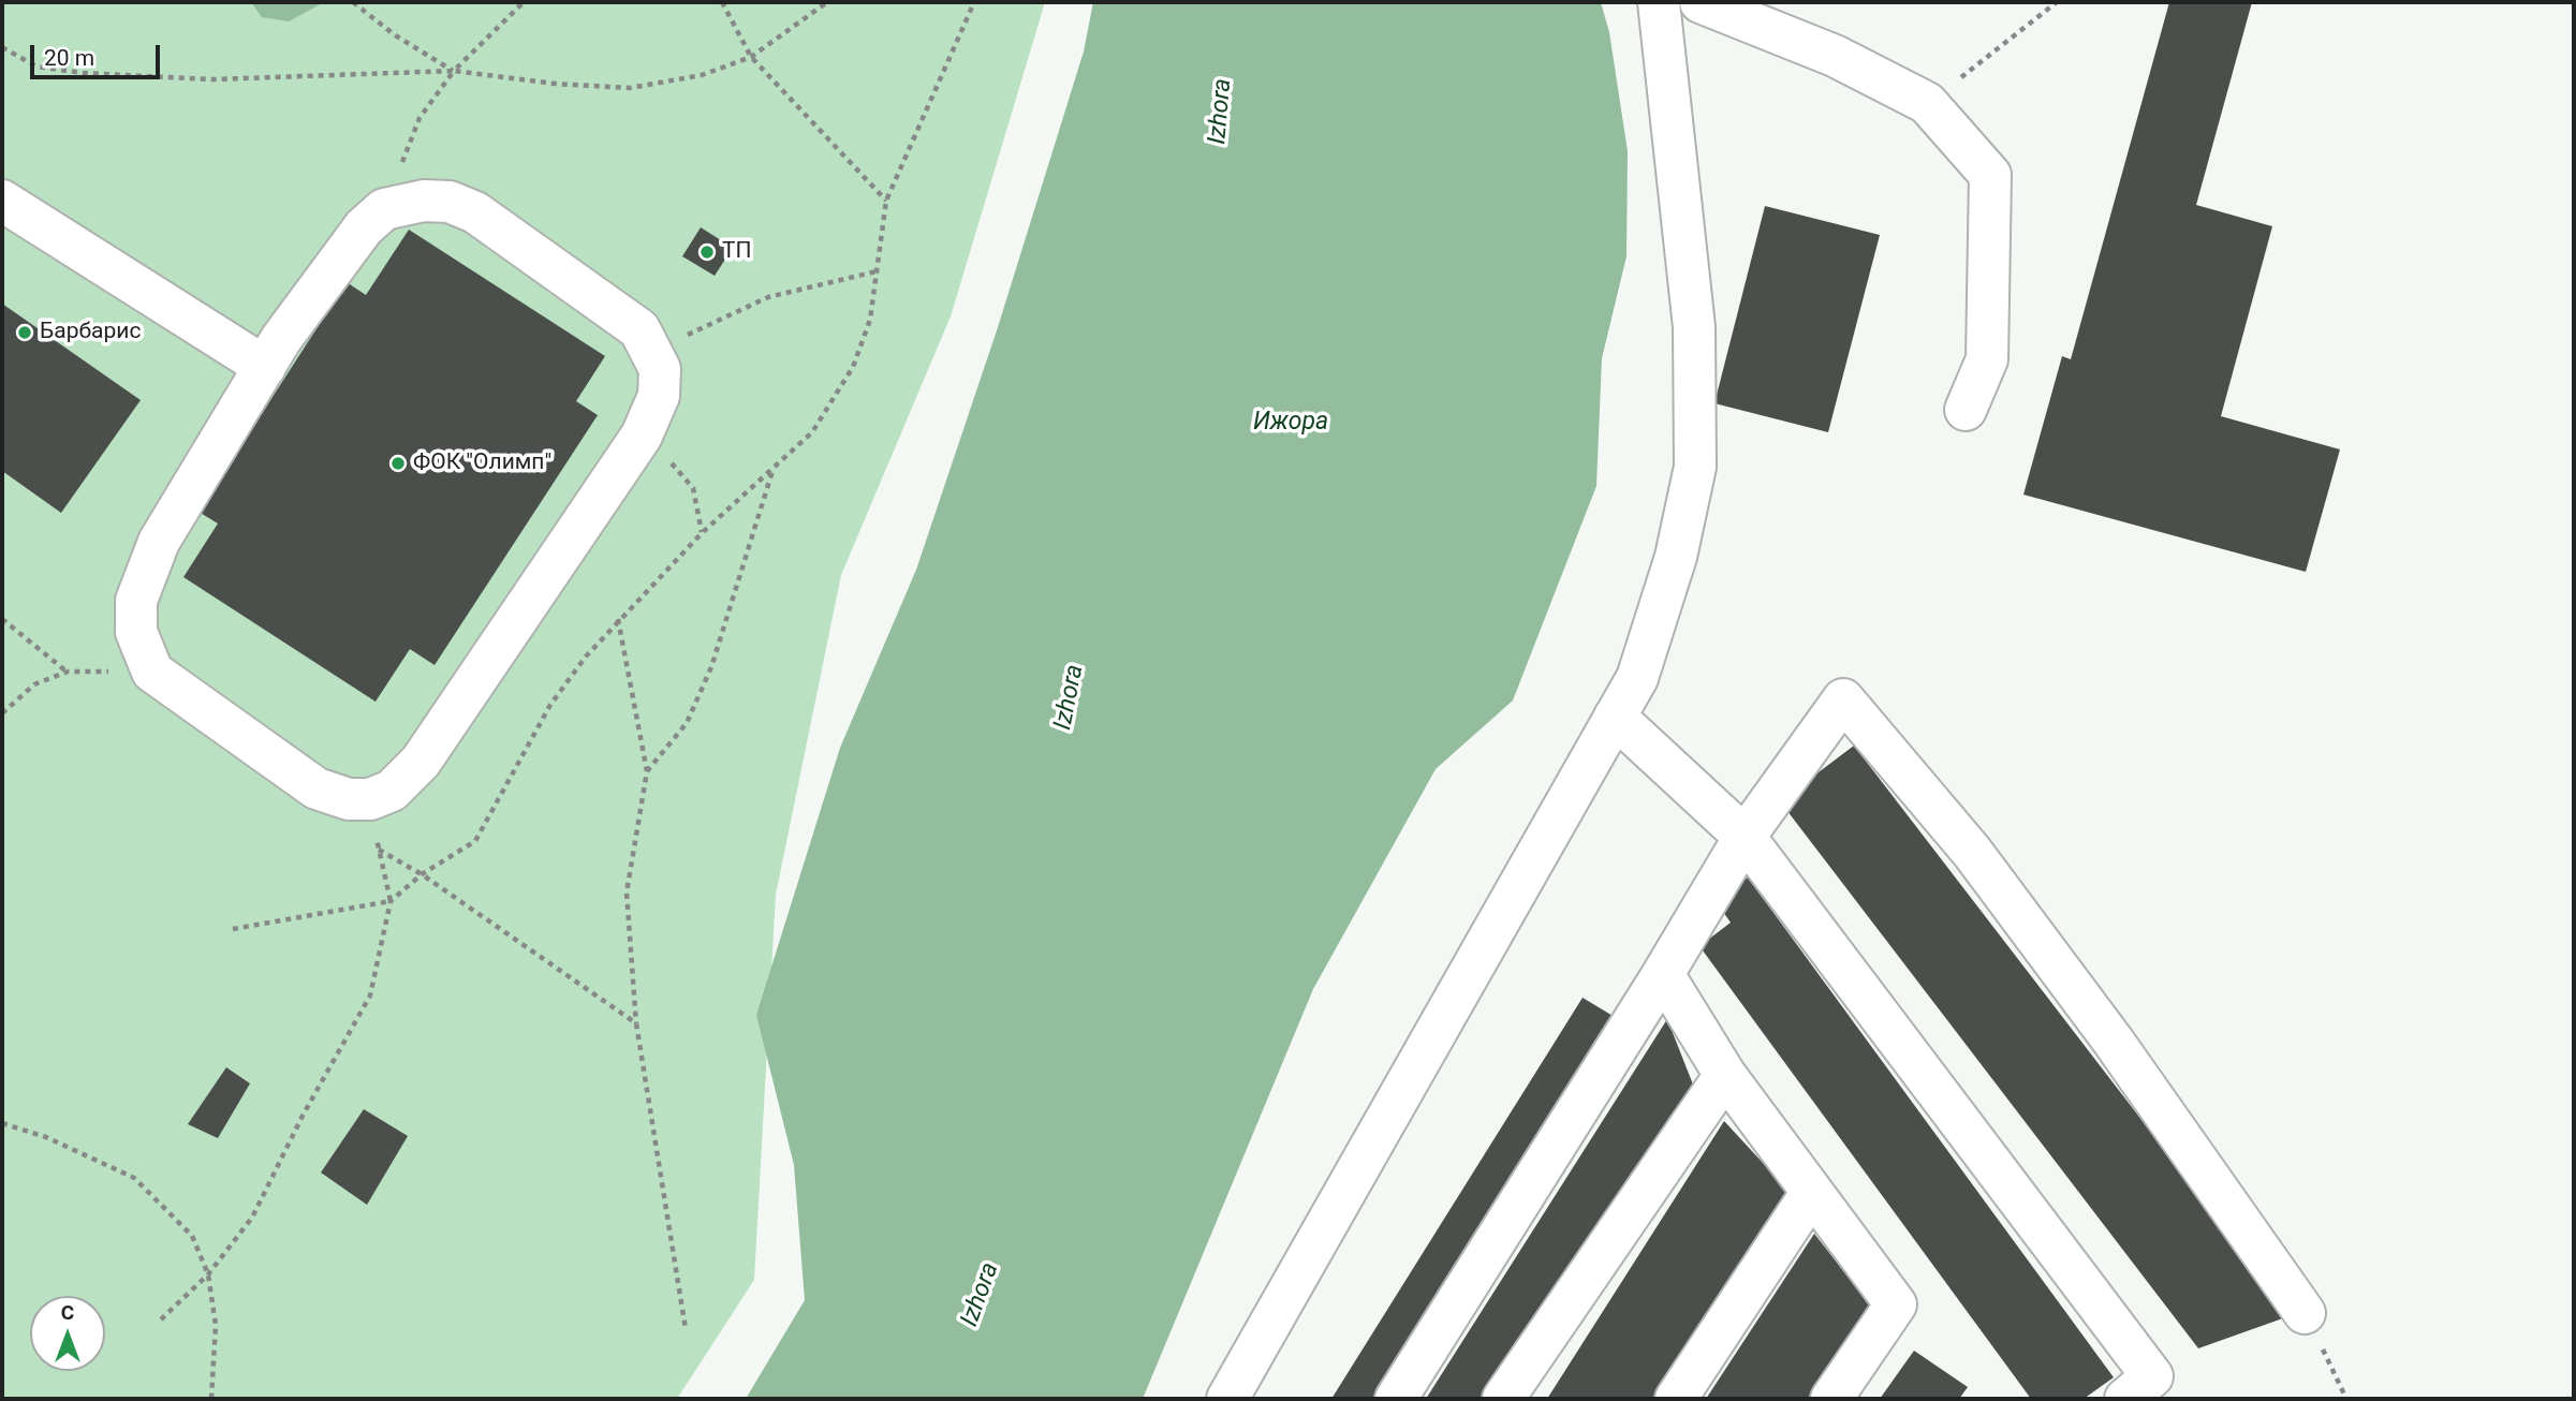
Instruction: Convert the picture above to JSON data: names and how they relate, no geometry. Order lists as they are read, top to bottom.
{
  "water": ["Izhora", "Ижора"],
  "places": ["ТП", "Барбарис", "ФОК \"Олимп\""],
  "scale_bar": "20 m",
  "north": "top"
}
